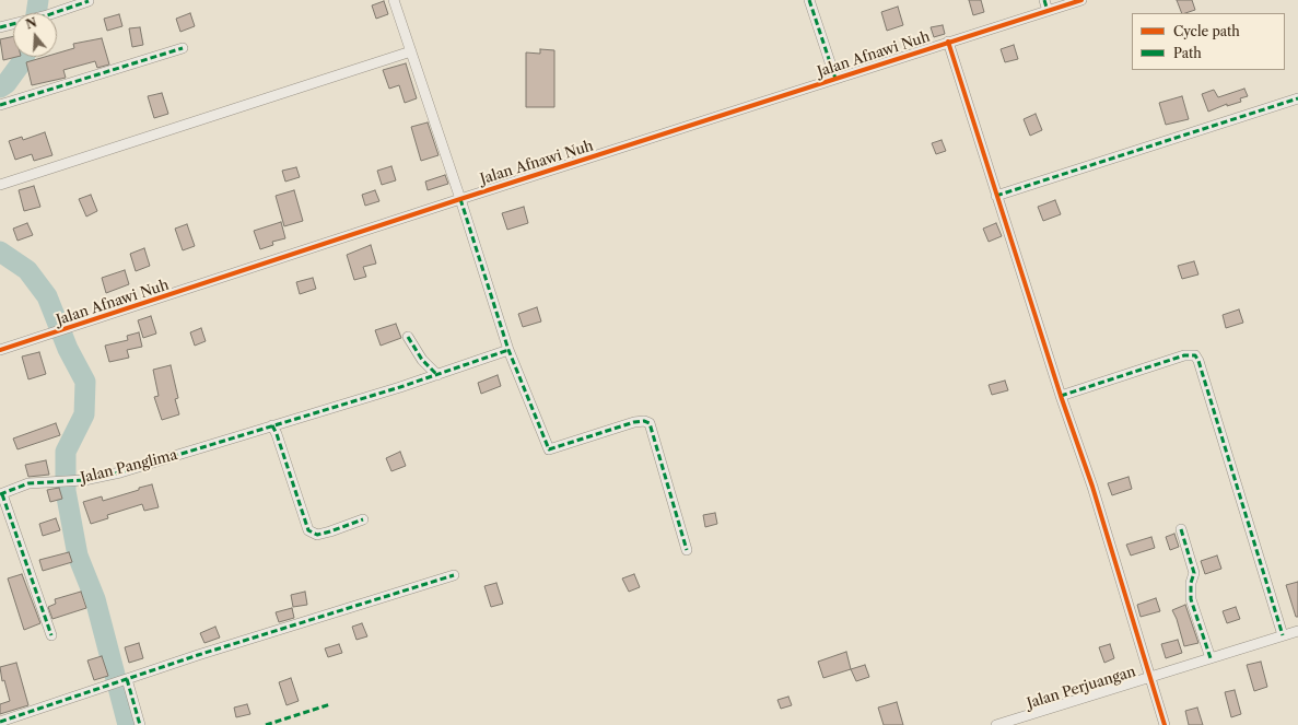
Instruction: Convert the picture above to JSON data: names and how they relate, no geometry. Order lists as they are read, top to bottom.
{
  "streets": {
    "street": ["Jalan Afnawi Nuh", "Jalan Panglima", "Jalan Perjuangan"]
  },
  "legend": ["Cycle path", "Path"],
  "north": "top"
}
